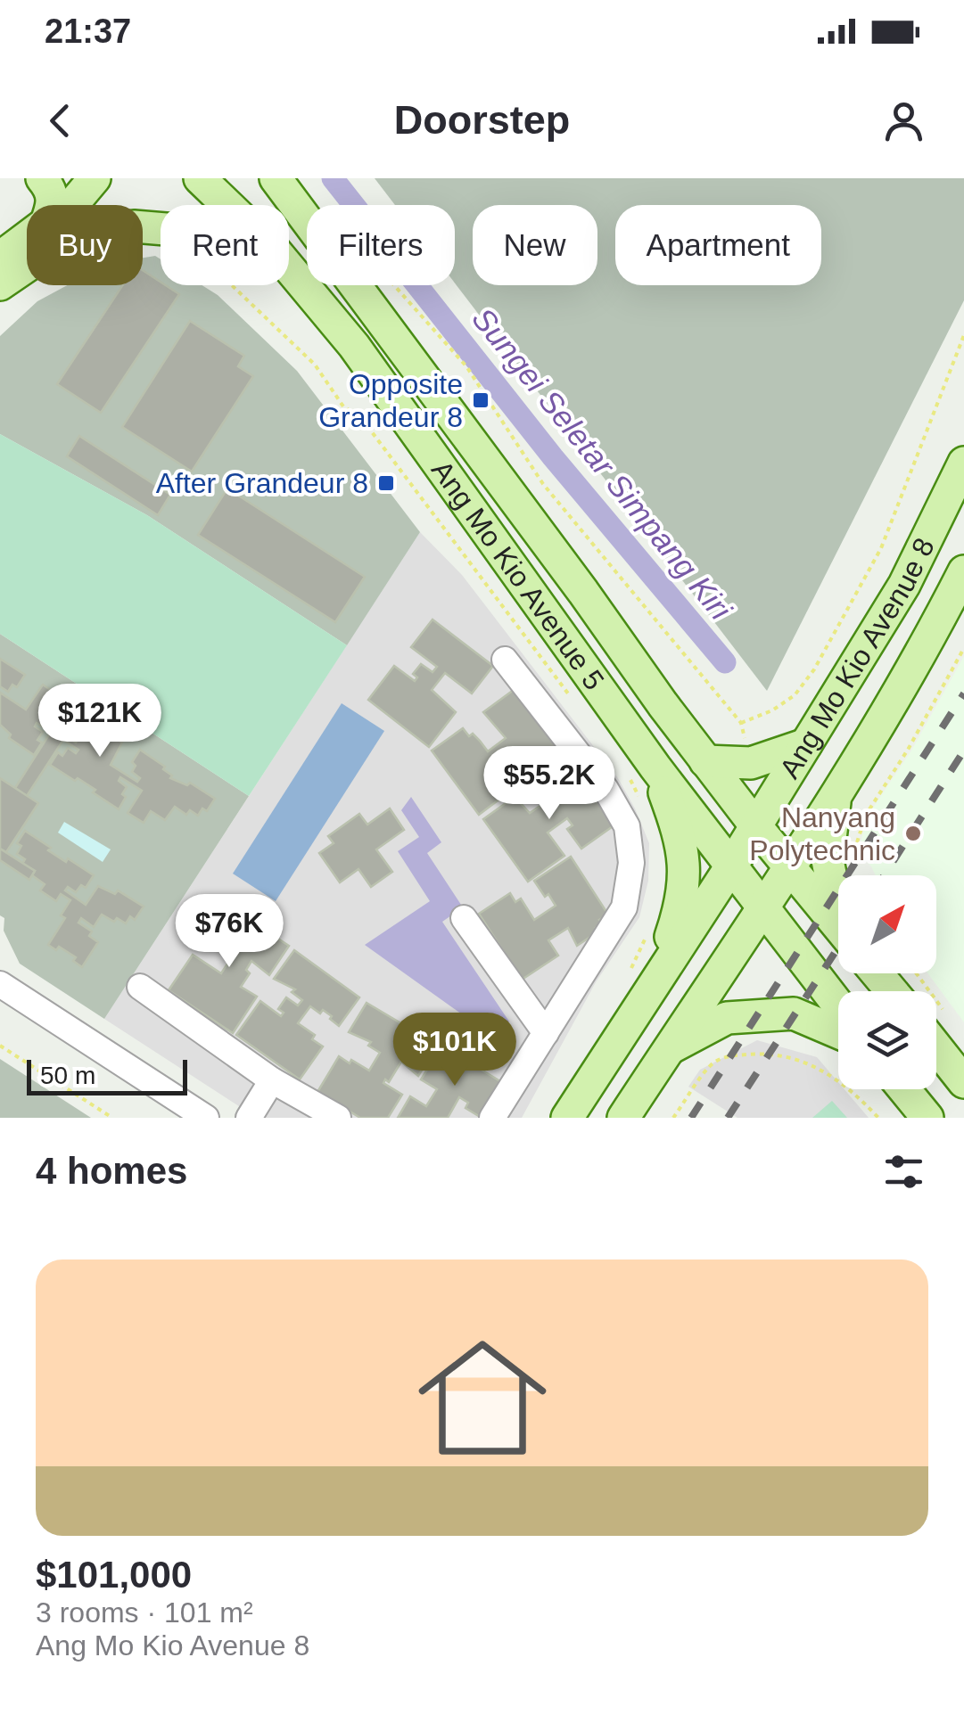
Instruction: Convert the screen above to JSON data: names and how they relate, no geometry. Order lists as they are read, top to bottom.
{
  "streets": {
    "main road": ["Ang Mo Kio Avenue 5", "Ang Mo Kio Avenue 8"]
  },
  "crossings": [
    ["Ang Mo Kio Avenue 5", "Ang Mo Kio Avenue 8"]
  ],
  "water": ["Sungei Seletar Simpang Kiri"],
  "places": {
    "transit": ["Opposite Grandeur 8", "After Grandeur 8"],
    "other": ["Nanyang Polytechnic"]
  },
  "scale_bar": "50 m",
  "north": "top right",
  "page": {
    "status": "21:37",
    "header": "Doorstep",
    "chip": [
      "Buy",
      "Rent",
      "Filters",
      "New",
      "Apartment"
    ],
    "price": [
      "$121K",
      "$55.2K",
      "$76K",
      "$101K"
    ],
    "scale": "50 m",
    "heading": "4 homes",
    "list": [
      {
        "name": "$101,000",
        "note": "3 rooms · 101 m² · Ang Mo Kio Avenue 8"
      }
    ]
  }
}
